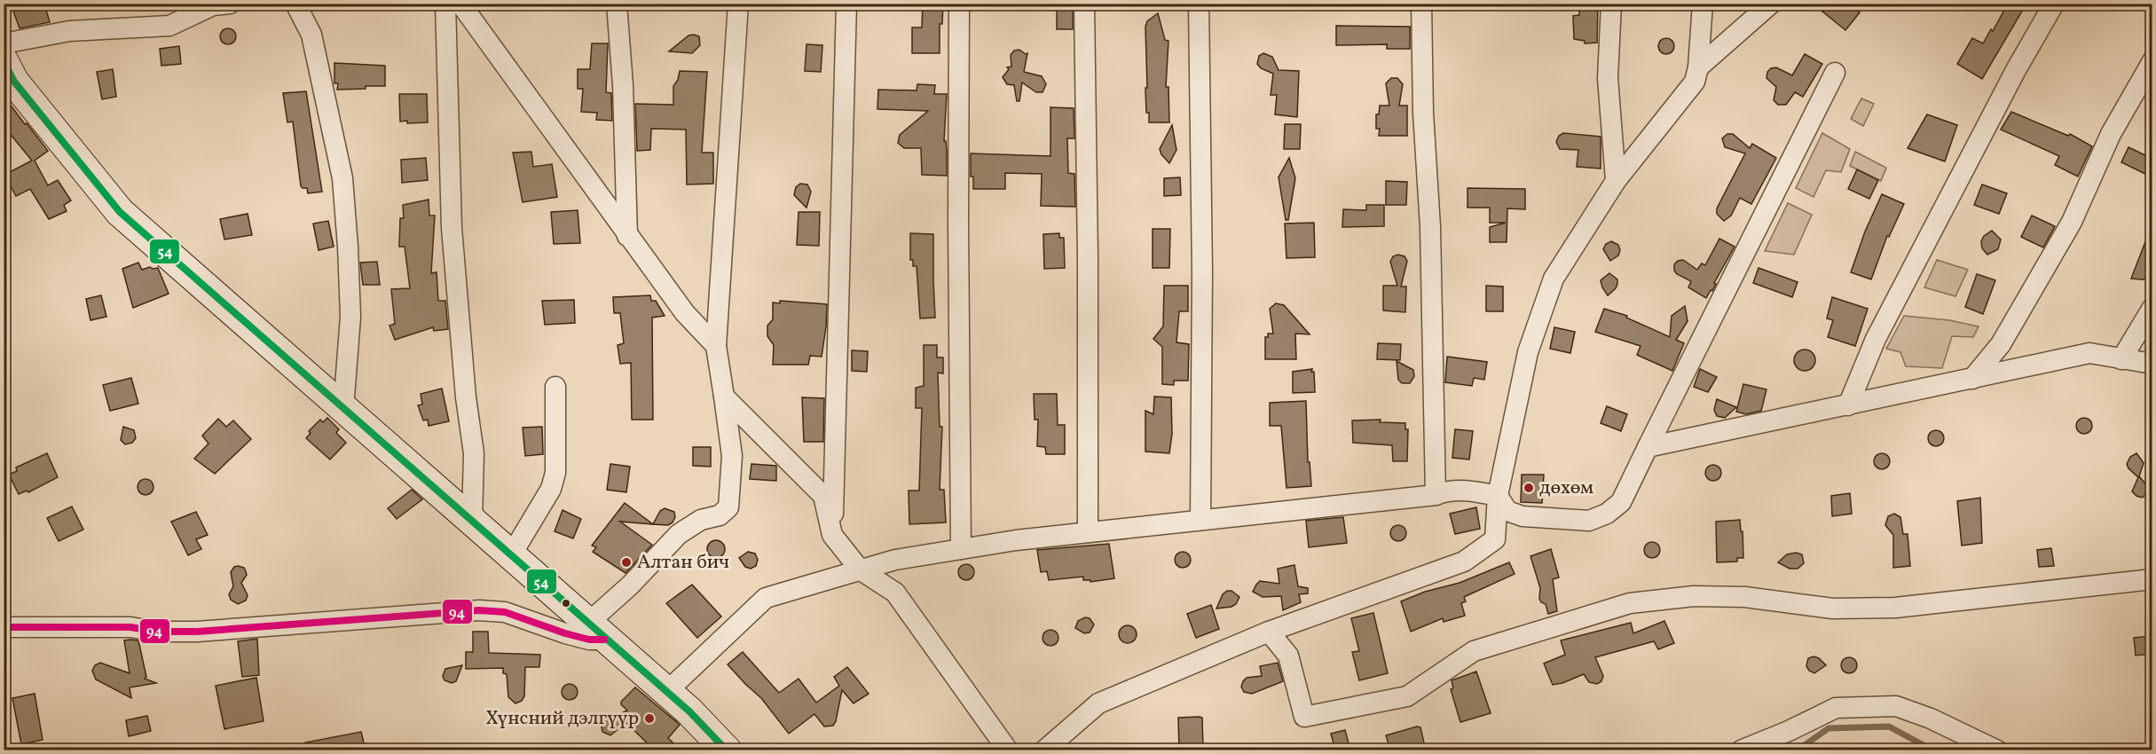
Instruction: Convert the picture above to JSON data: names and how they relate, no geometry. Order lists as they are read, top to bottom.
{
  "places": ["дөхөм", "Алтан бич", "Хүнсний дэлгүүр"],
  "lines": ["transit line 54", "transit line 94"]
}
